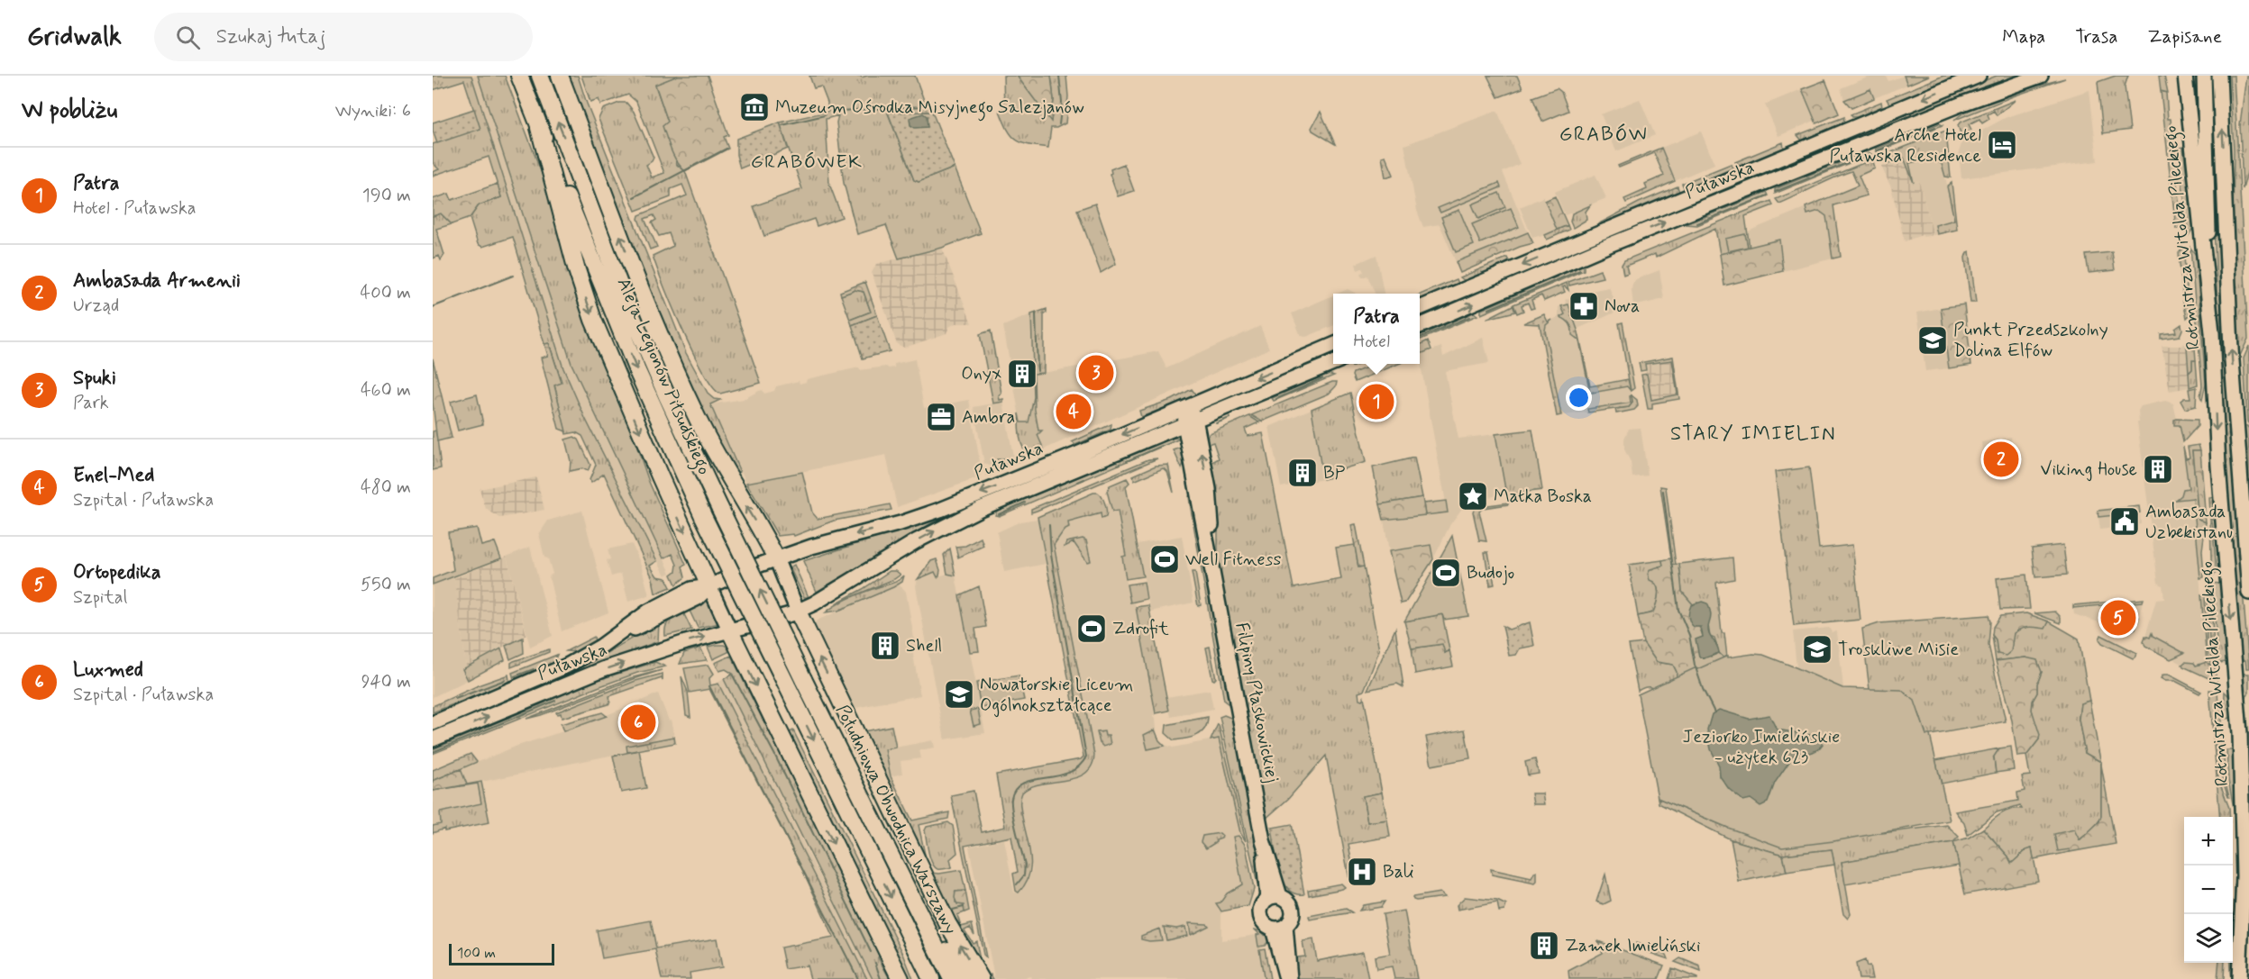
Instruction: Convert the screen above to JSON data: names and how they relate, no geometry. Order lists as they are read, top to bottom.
{
  "streets": {
    "highway": ["Aleja Legionów Piłsudskiego", "Południowa Obwodnica Warszawy"],
    "main road": ["Puławska", "Rotmistrza Witolda Pileckiego", "Filipiny Płaskowickiej"]
  },
  "crossings": [
    ["Puławska", "Filipiny Płaskowickiej"],
    ["Aleja Legionów Piłsudskiego", "Południowa Obwodnica Warszawy"]
  ],
  "districts": ["GRABÓW", "GRABÓWEK", "STARY IMIELIN"],
  "parks": ["Jeziorko Imielińskie - użytek 623"],
  "places": {
    "museum": ["Muzeum Ośrodka Misyjnego Salezjanów"],
    "hotel": ["Arche Hotel Puławska Residence"],
    "pharmacy": ["Nova"],
    "school or university": ["Punkt Przedszkolny Dolina Elfów", "Troskliwe Misie", "Nowatorskie Liceum Ogólnokształcące"],
    "building": [
      "Onyx",
      "Viking House",
      "BP",
      "Shell",
      "Zamek Imieliński"
    ],
    "office": ["Ambra"],
    "place": ["Matka Boska"],
    "public building": ["Ambasada Uzbekistanu"],
    "sports": ["Well Fitness", "Budojo", "Zdrofit"],
    "hospital": ["Bali"]
  },
  "scale_bar": "100 m",
  "page": {
    "header": "Gridwalk",
    "search": "Szukaj tutaj",
    "nav": ["Mapa", "Trasa", "Zapisane"],
    "heading": ["W pobliżu", "Wyniki: 6"],
    "list": [
      {
        "mark": "1",
        "name": "Patra",
        "note": "Hotel · Puławska",
        "value": "190 m"
      },
      {
        "mark": "2",
        "name": "Ambasada Armenii",
        "note": "Urząd",
        "value": "400 m"
      },
      {
        "mark": "3",
        "name": "Spuki",
        "note": "Park",
        "value": "460 m"
      },
      {
        "mark": "4",
        "name": "Enel-Med",
        "note": "Szpital · Puławska",
        "value": "480 m"
      },
      {
        "mark": "5",
        "name": "Ortopedika",
        "note": "Szpital",
        "value": "550 m"
      },
      {
        "mark": "6",
        "name": "Luxmed",
        "note": "Szpital · Puławska",
        "value": "940 m"
      }
    ],
    "popup": ["Patra", "Hotel"],
    "pins": [
      "3",
      "1",
      "4",
      "2",
      "5",
      "6"
    ],
    "map_buttons": ["+", "−"],
    "scale": "100 m"
  }
}
